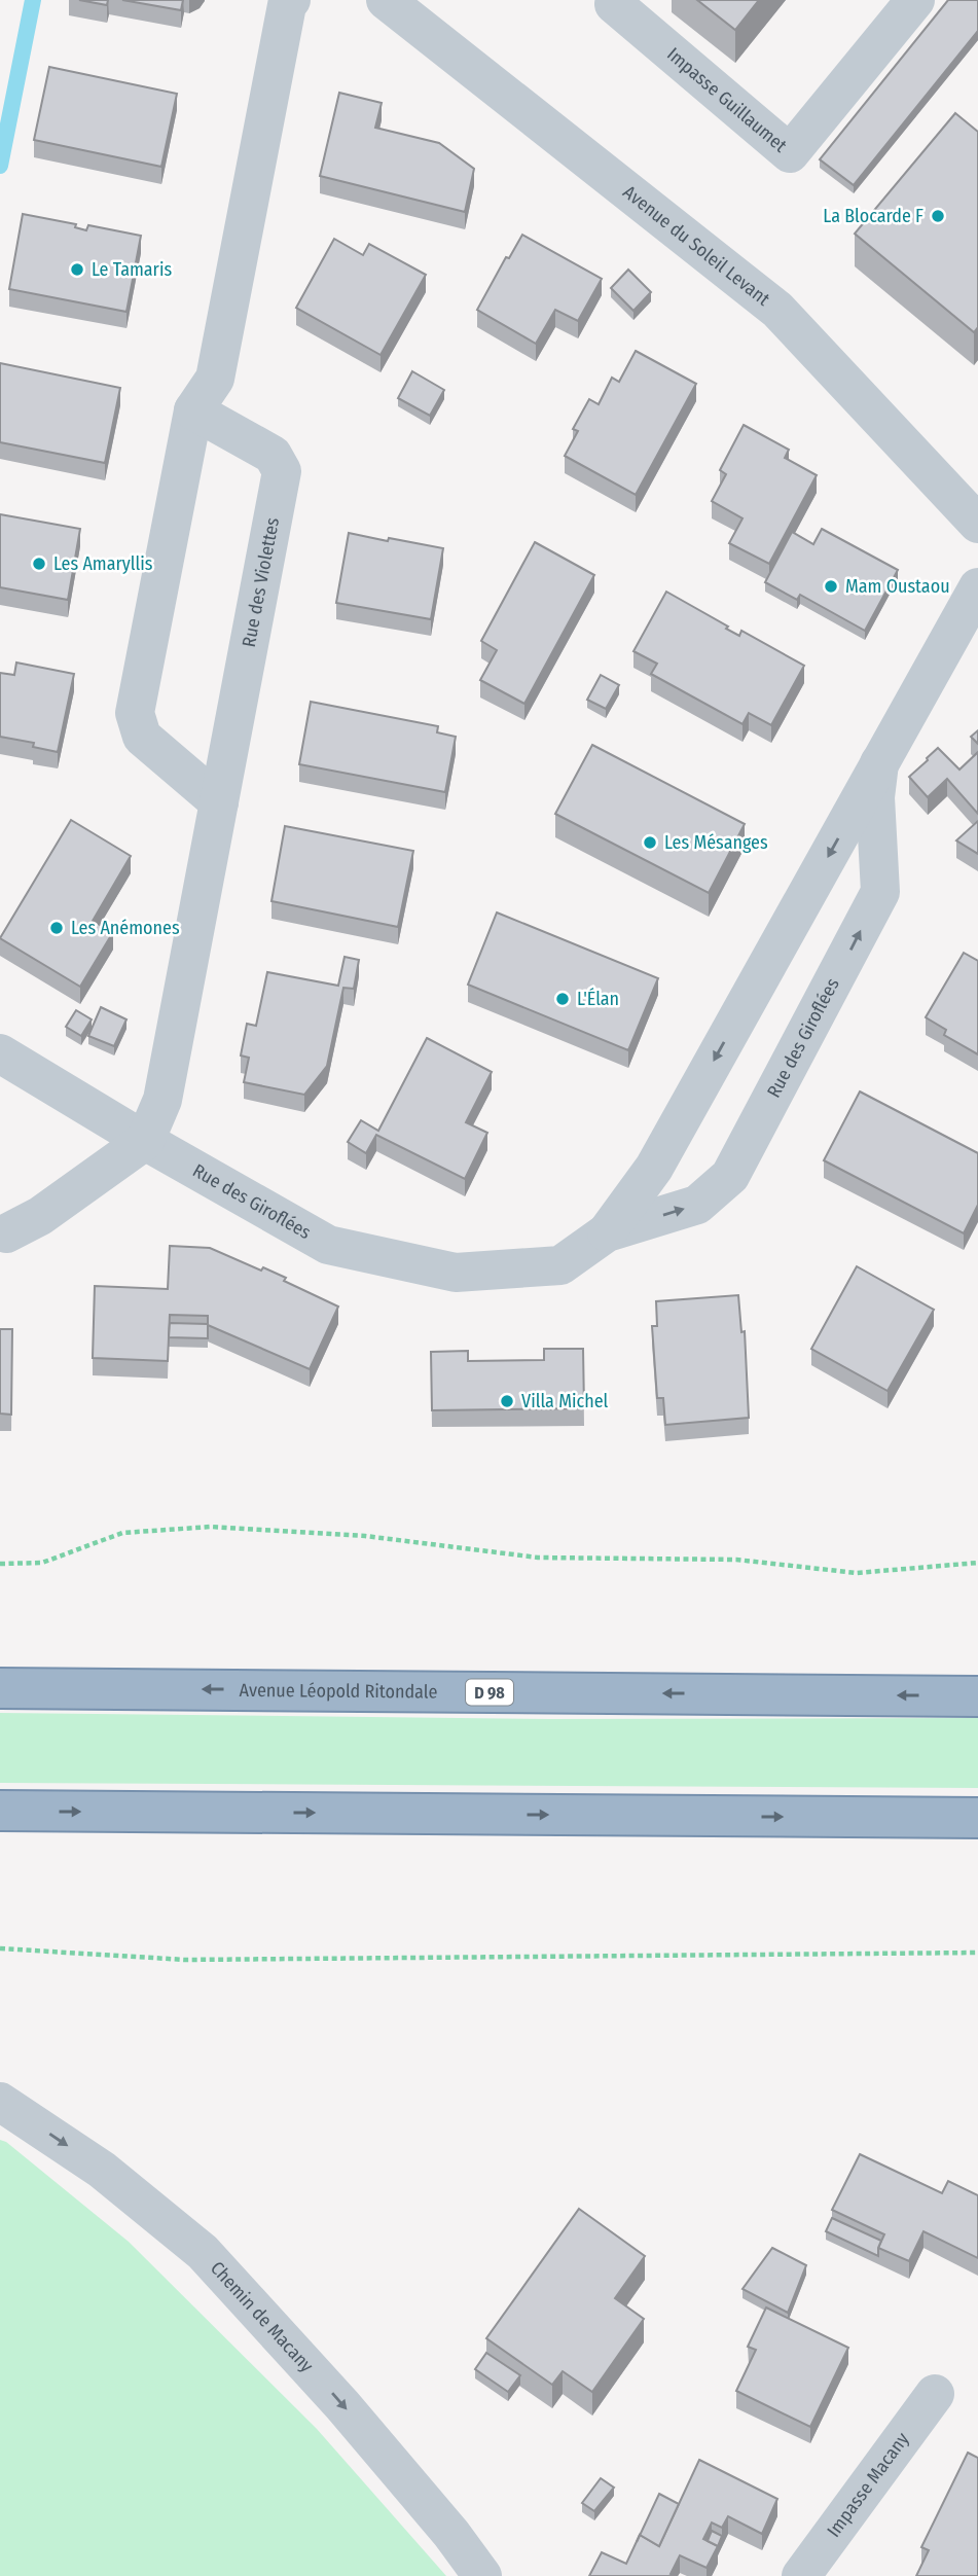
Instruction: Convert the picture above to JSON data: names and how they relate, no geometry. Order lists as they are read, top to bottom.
{
  "streets": {
    "highway": ["Avenue Léopold Ritondale", "D 98"],
    "street": [
      "Impasse Guillaumet",
      "Avenue du Soleil Levant",
      "Rue des Violettes",
      "Rue des Giroflées",
      "Chemin de Macany",
      "Impasse Macany"
    ]
  },
  "crossings": [
    ["Rue des Violettes", "Rue des Giroflées"]
  ],
  "one_way": ["Chemin de Macany"],
  "places": [
    "La Blocarde F",
    "Le Tamaris",
    "Les Amaryllis",
    "Mam Oustaou",
    "Les Mésanges",
    "Les Anémones",
    "L'Élan",
    "Villa Michel"
  ]
}
